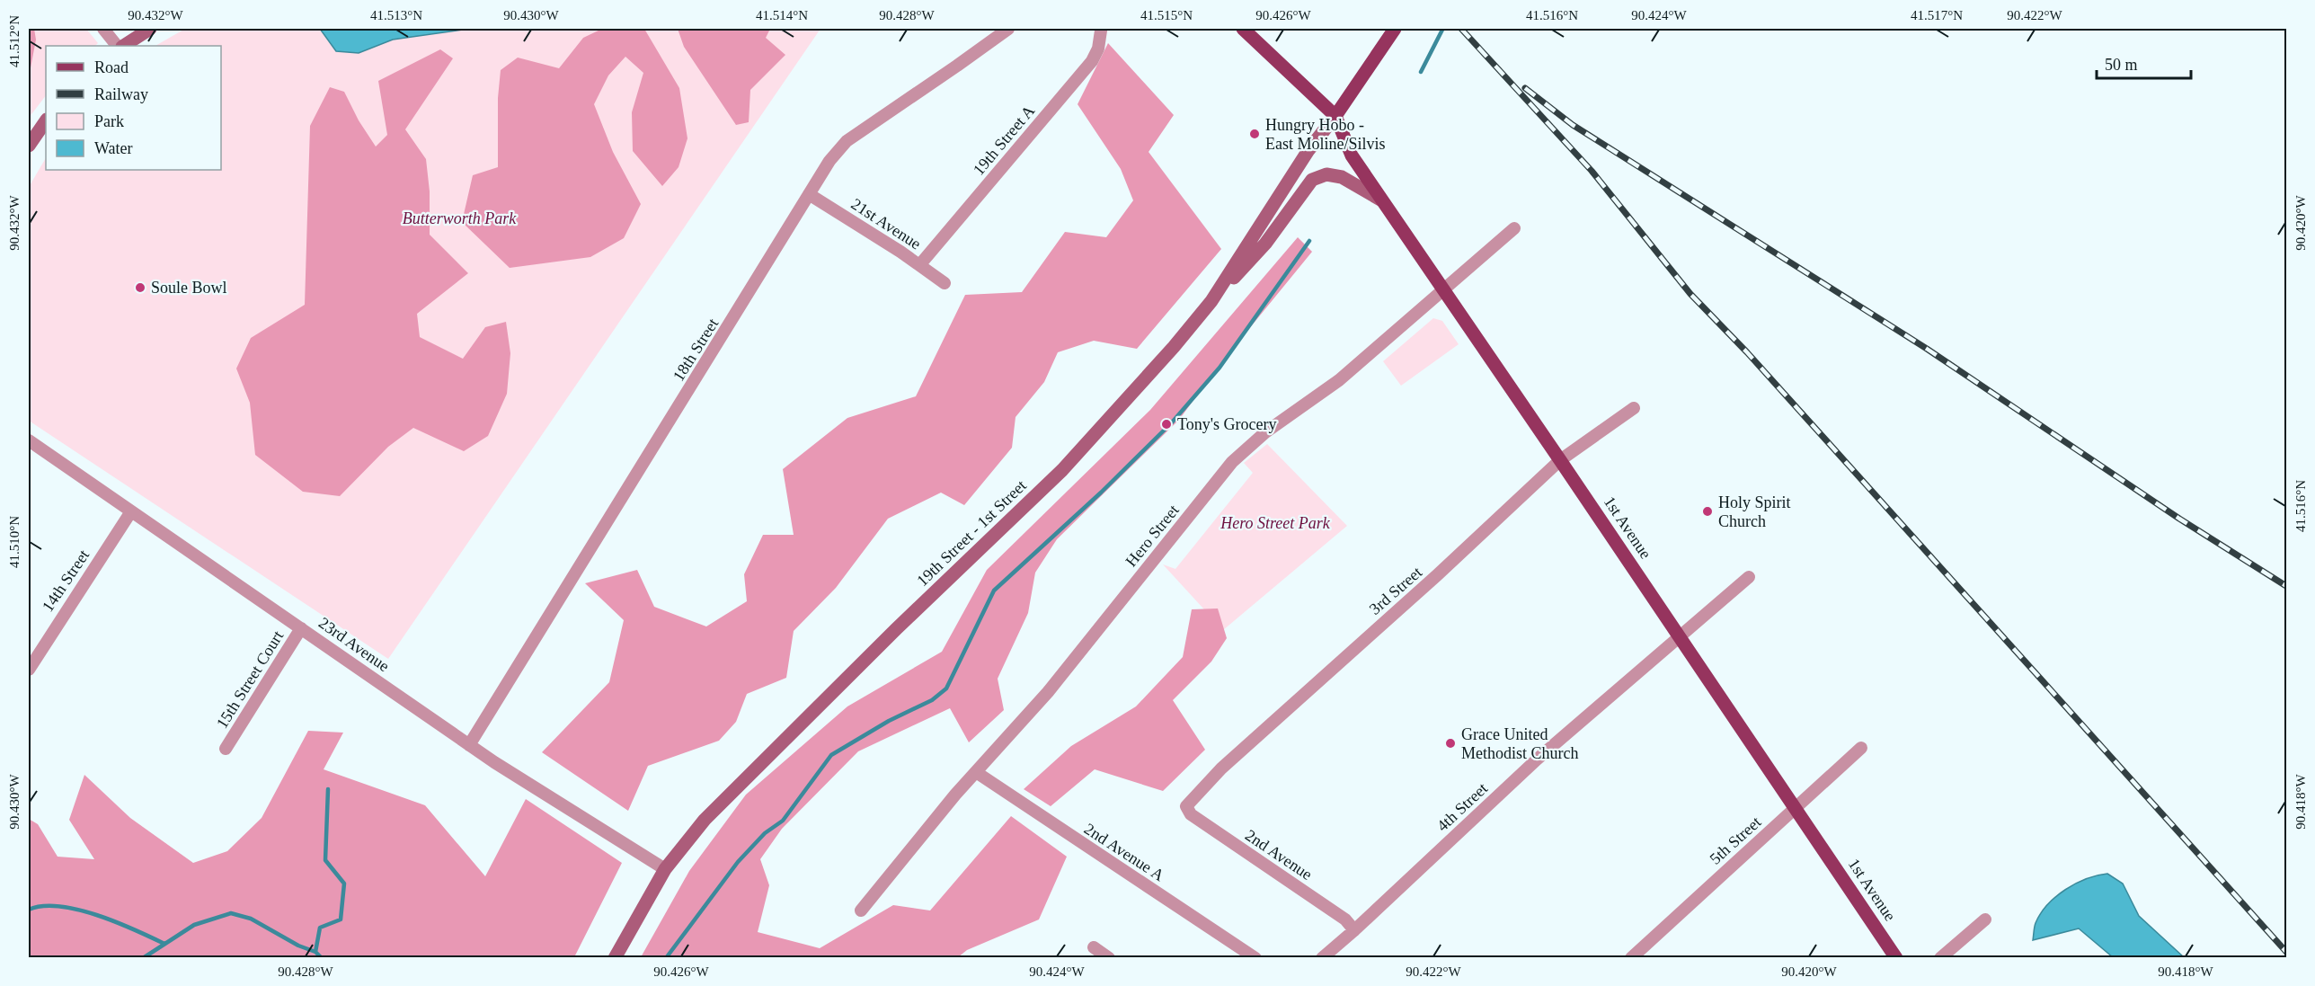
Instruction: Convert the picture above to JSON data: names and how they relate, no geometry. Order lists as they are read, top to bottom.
{
  "streets": {
    "main road": ["1st Avenue", "19th Street - 1st Street"],
    "street": [
      "19th Street A",
      "21st Avenue",
      "18th Street",
      "Hero Street",
      "14th Street",
      "3rd Street",
      "23rd Avenue",
      "15th Street Court",
      "4th Street",
      "5th Street",
      "2nd Avenue A",
      "2nd Avenue"
    ]
  },
  "crossings": [
    ["19th Street A", "21st Avenue"],
    ["21st Avenue", "18th Street"],
    ["18th Street", "23rd Avenue"],
    ["1st Avenue", "19th Street - 1st Street"],
    ["1st Avenue", "Hero Street"],
    ["1st Avenue", "3rd Street"],
    ["1st Avenue", "4th Street"],
    ["1st Avenue", "5th Street"],
    ["19th Street - 1st Street", "23rd Avenue"],
    ["Hero Street", "2nd Avenue A"],
    ["14th Street", "23rd Avenue"],
    ["3rd Street", "2nd Avenue"],
    ["23rd Avenue", "15th Street Court"],
    ["4th Street", "2nd Avenue"]
  ],
  "parks": ["Butterworth Park", "Hero Street Park"],
  "places": [
    "Hungry Hobo - East Moline/Silvis",
    "Soule Bowl",
    "Tony's Grocery",
    "Holy Spirit Church",
    "Grace United Methodist Church"
  ],
  "legend": [
    "Road",
    "Railway",
    "Park",
    "Water"
  ],
  "scale_bar": "50 m",
  "coordinates": [
    "90.432°W",
    "41.513°N",
    "90.430°W",
    "41.514°N",
    "90.428°W",
    "41.515°N",
    "90.426°W",
    "41.516°N",
    "90.424°W",
    "41.517°N",
    "90.422°W",
    "41.512°N",
    "90.420°W",
    "41.510°N",
    "90.418°W"
  ]
}
